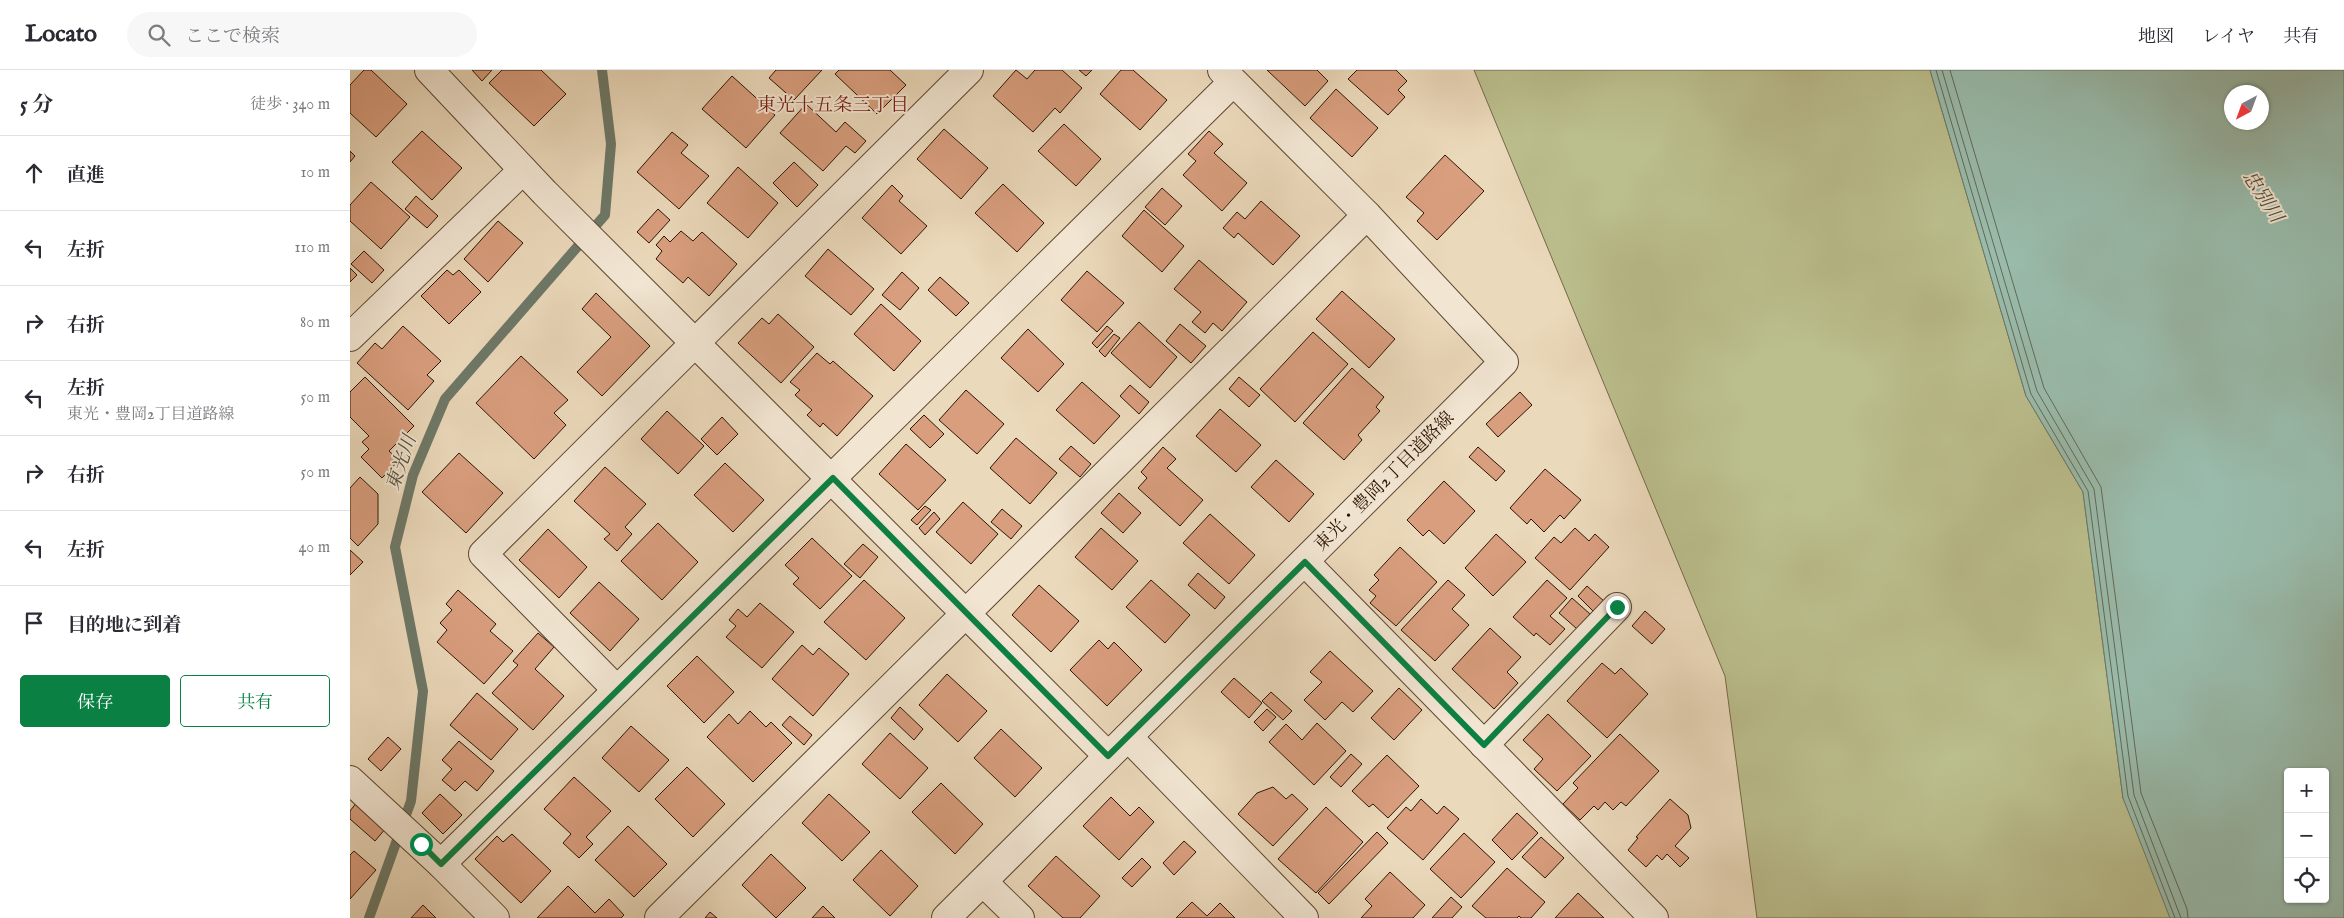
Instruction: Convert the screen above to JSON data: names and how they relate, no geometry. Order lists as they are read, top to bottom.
{
  "streets": {
    "street": ["東光・豊岡2丁目道路線"]
  },
  "districts": ["東光十五条三丁目"],
  "water": ["忠別川", "東光川"],
  "north": "bottom left",
  "page": {
    "header": "Locato",
    "search": "ここで検索",
    "nav": ["地図", "レイヤ", "共有"],
    "heading": ["5 分", "徒歩 · 340 m"],
    "list": [
      ["直進", "10 m"],
      ["左折", "110 m"],
      ["右折", "80 m"],
      ["左折", "東光・豊岡2丁目道路線", "50 m"],
      ["右折", "50 m"],
      ["左折", "40 m"],
      "目的地に到着"
    ],
    "buttons": ["保存", "共有"],
    "map_buttons": ["+", "−"]
  }
}
